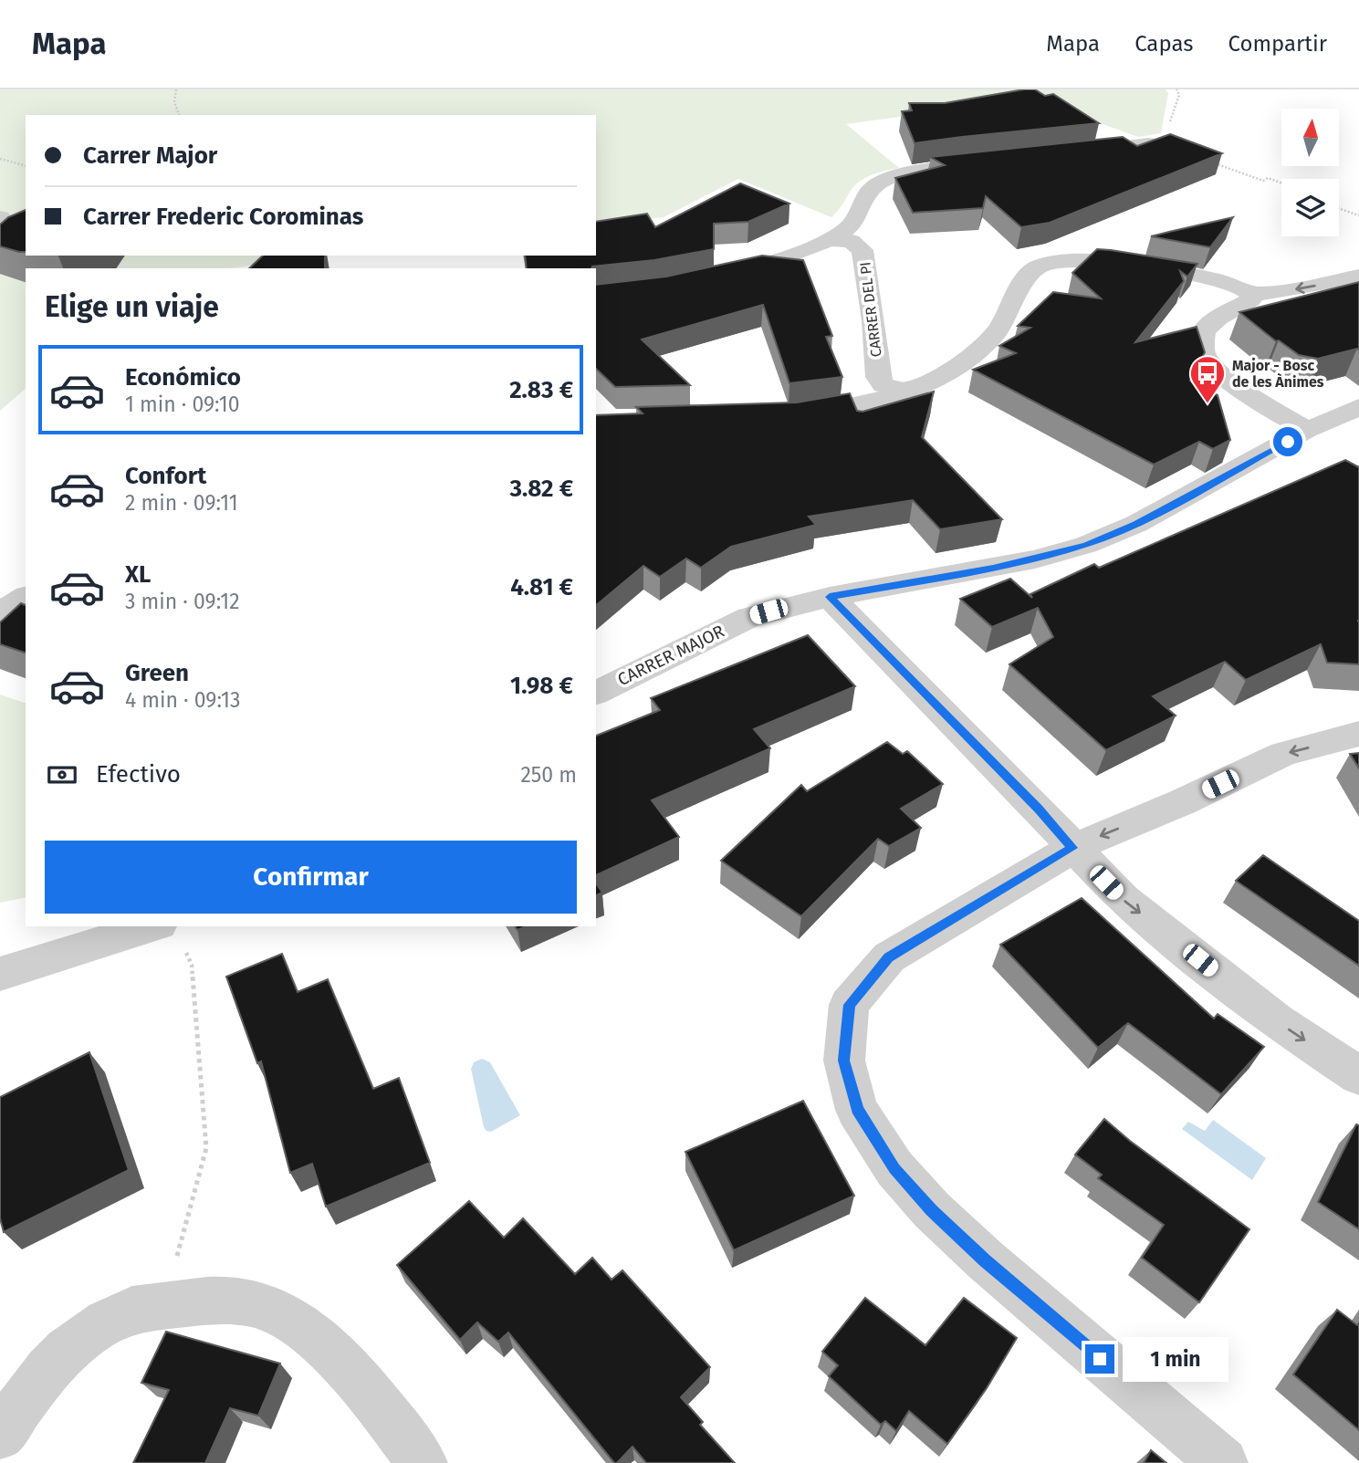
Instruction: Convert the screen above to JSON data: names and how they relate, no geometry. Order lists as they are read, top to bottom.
{
  "streets": {
    "street": ["CARRER DEL PI", "CARRER MAJOR"]
  },
  "places": {
    "bus stop": ["Major - Bosc de les Ànimes"]
  },
  "north": "top",
  "page": {
    "header": "Mapa",
    "nav": ["Mapa", "Capas", "Compartir"],
    "banner": ["Carrer Major", "Carrer Frederic Corominas"],
    "heading": "Elige un viaje",
    "list": [
      {
        "name": "Económico",
        "note": "1 min · 09:10",
        "value": "2.83 €"
      },
      {
        "name": "Confort",
        "note": "2 min · 09:11",
        "value": "3.82 €"
      },
      {
        "name": "XL",
        "note": "3 min · 09:12",
        "value": "4.81 €"
      },
      {
        "name": "Green",
        "note": "4 min · 09:13",
        "value": "1.98 €"
      }
    ],
    "pay": ["Efectivo", "250 m"],
    "buttons": "Confirmar",
    "bubble": "1 min"
  }
}
